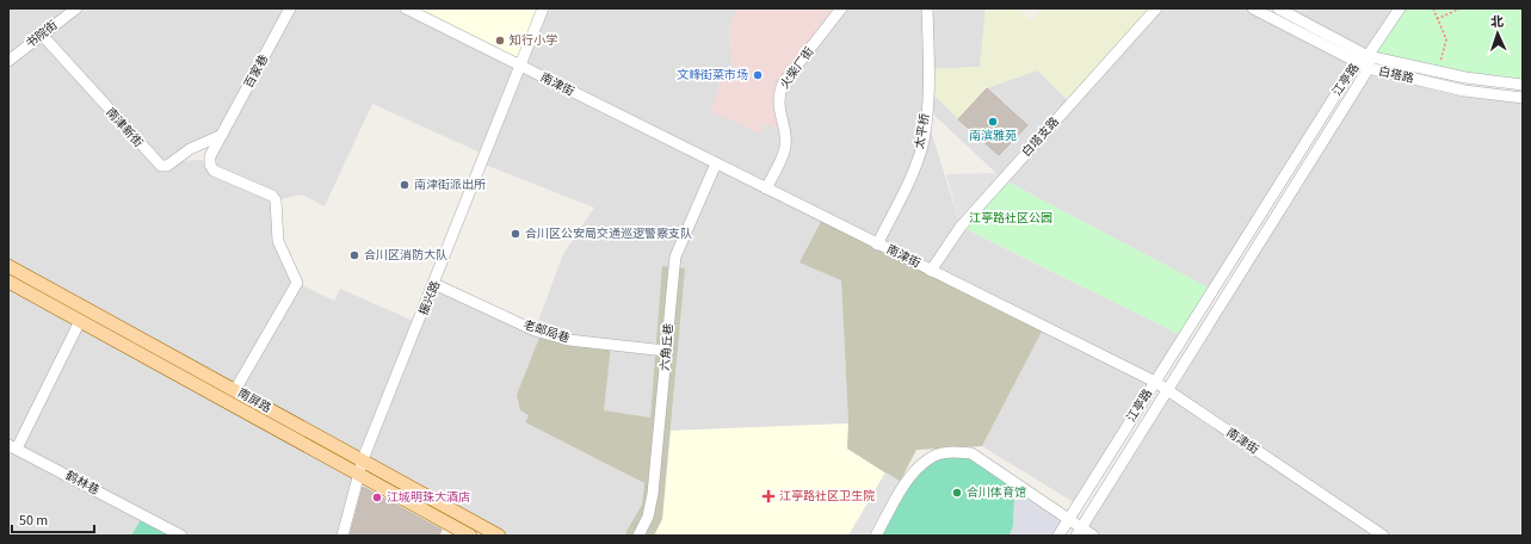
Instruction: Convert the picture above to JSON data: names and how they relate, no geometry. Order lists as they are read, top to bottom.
{
  "streets": {
    "main road": ["南屏路"],
    "street": [
      "书院街",
      "火柴厂街",
      "百家巷",
      "白塔路",
      "江亭路",
      "南津街",
      "南津新街",
      "太平桥",
      "白塔支路",
      "振兴路",
      "老邮局巷",
      "六角丘巷",
      "鹤林巷"
    ]
  },
  "crossings": [
    ["书院街", "南津新街"],
    ["火柴厂街", "南津街"],
    ["百家巷", "南津新街"],
    ["百家巷", "南屏路"],
    ["白塔路", "江亭路"],
    ["江亭路", "南津街"],
    ["南津街", "太平桥"],
    ["南津街", "白塔支路"],
    ["南津街", "振兴路"],
    ["南津街", "六角丘巷"],
    ["振兴路", "老邮局巷"],
    ["振兴路", "南屏路"],
    ["老邮局巷", "六角丘巷"]
  ],
  "parks": ["江亭路社区公园"],
  "places": {
    "other": [
      "知行小学",
      "文峰街菜市场",
      "南滨雅苑",
      "南津街派出所",
      "合川区公安局交通巡逻警察支队",
      "合川区消防大队",
      "合川体育馆",
      "江城明珠大酒店"
    ],
    "health": ["江亭路社区卫生院"]
  },
  "scale_bar": "50 m",
  "north": "top"
}
